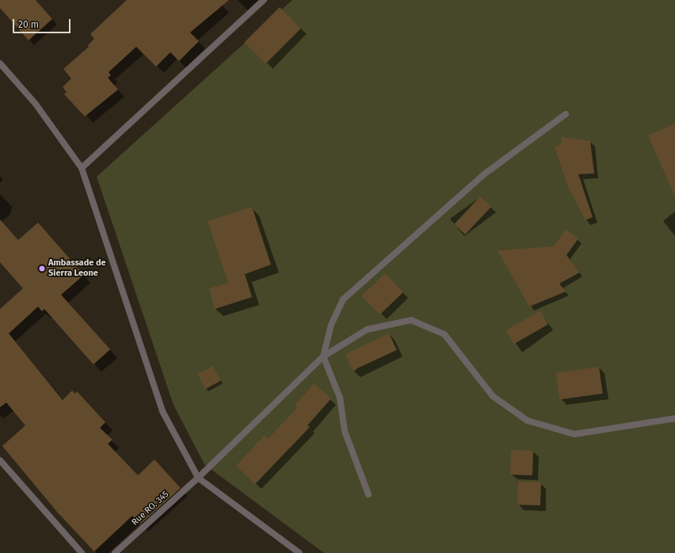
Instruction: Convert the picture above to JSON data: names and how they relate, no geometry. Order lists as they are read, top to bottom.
{
  "streets": {
    "street": ["Rue RO. 345"]
  },
  "places": ["Ambassade de Sierra Leone"],
  "scale_bar": "20 m"
}
